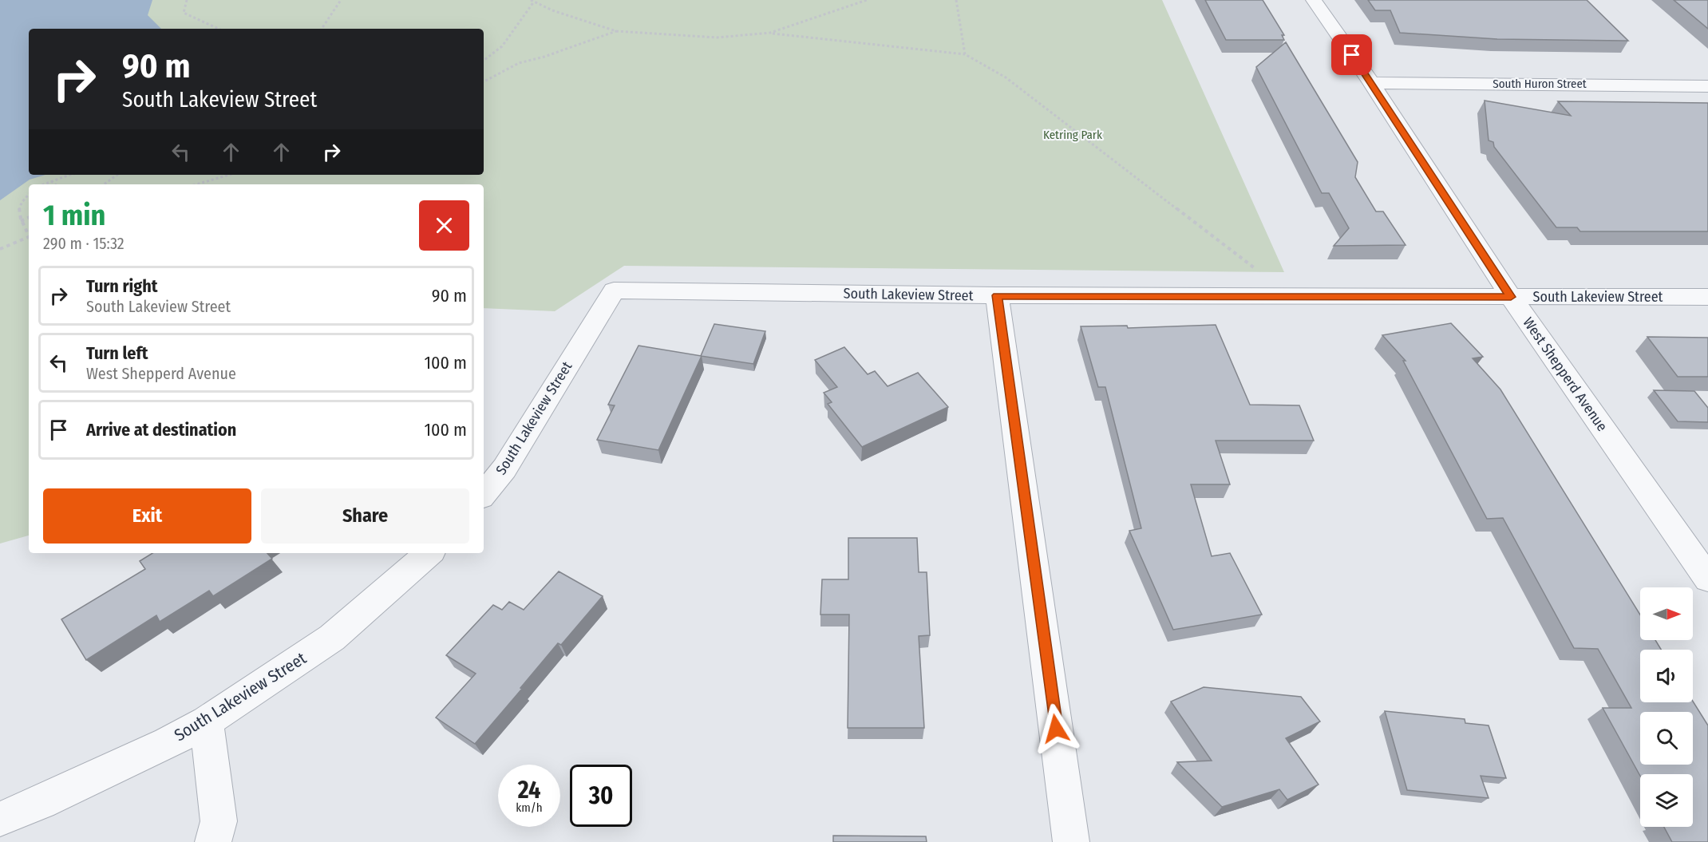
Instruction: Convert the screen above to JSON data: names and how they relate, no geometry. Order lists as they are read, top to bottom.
{
  "streets": {
    "street": ["South Huron Street", "South Lakeview Street", "West Shepperd Avenue"]
  },
  "crossings": [
    ["South Huron Street", "West Shepperd Avenue"],
    ["South Lakeview Street", "West Shepperd Avenue"]
  ],
  "parks": ["Ketring Park"],
  "north": "right",
  "page": {
    "turn": ["90 m", "South Lakeview Street"],
    "heading": ["1 min", "290 m · 15:32"],
    "list": [
      {
        "name": "Turn right",
        "note": "South Lakeview Street",
        "value": "90 m"
      },
      {
        "name": "Turn left",
        "note": "West Shepperd Avenue",
        "value": "100 m"
      },
      {
        "name": "Arrive at destination",
        "value": "100 m"
      }
    ],
    "buttons": ["Exit", "Share"],
    "speed": "24 km/h",
    "limit": "30"
  }
}
